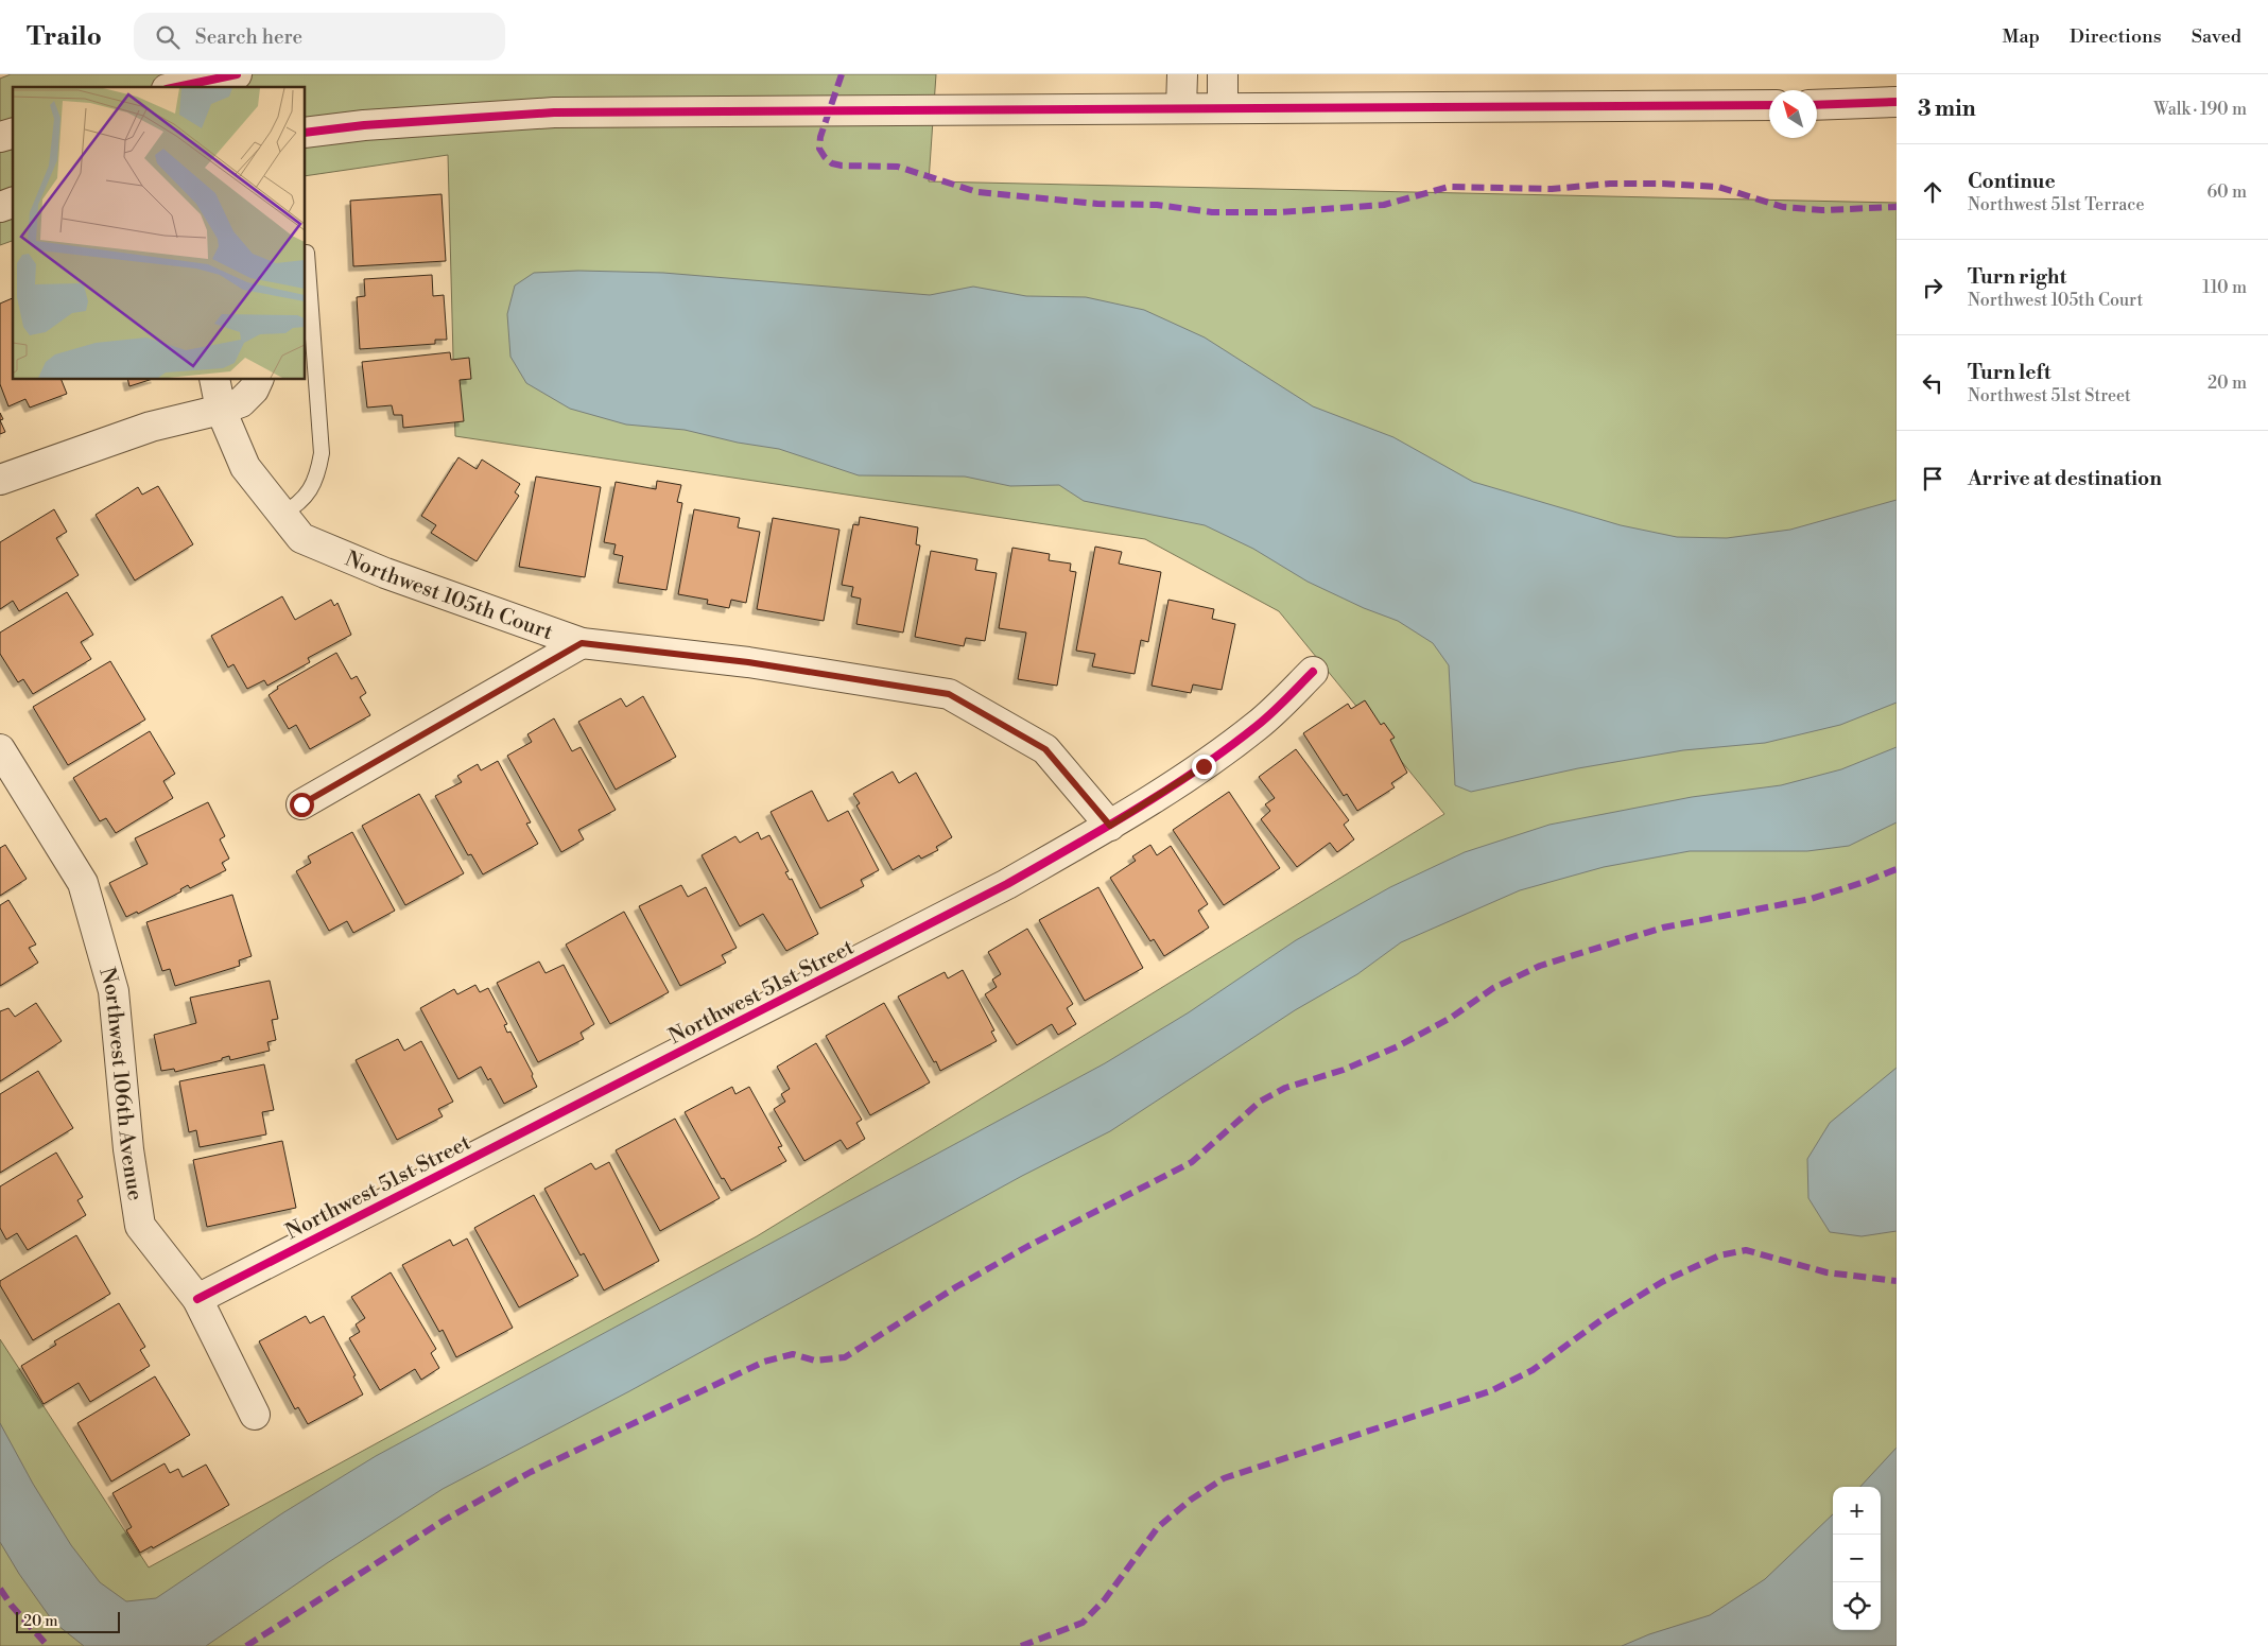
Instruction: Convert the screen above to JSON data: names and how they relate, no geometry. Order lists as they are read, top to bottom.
{
  "streets": {
    "street": ["Northwest 105th Court", "Northwest 51st Street", "Northwest 106th Avenue"]
  },
  "crossings": [
    ["Northwest 105th Court", "Northwest 51st Street"],
    ["Northwest 51st Street", "Northwest 106th Avenue"]
  ],
  "scale_bar": "20 m",
  "north": "top left",
  "page": {
    "header": "Trailo",
    "search": "Search here",
    "nav": ["Map", "Directions", "Saved"],
    "heading": ["3 min", "Walk · 190 m"],
    "list": [
      ["Continue", "Northwest 51st Terrace", "60 m"],
      ["Turn right", "Northwest 105th Court", "110 m"],
      ["Turn left", "Northwest 51st Street", "20 m"],
      "Arrive at destination"
    ],
    "map_buttons": ["+", "−"],
    "scale": "20 m"
  }
}
